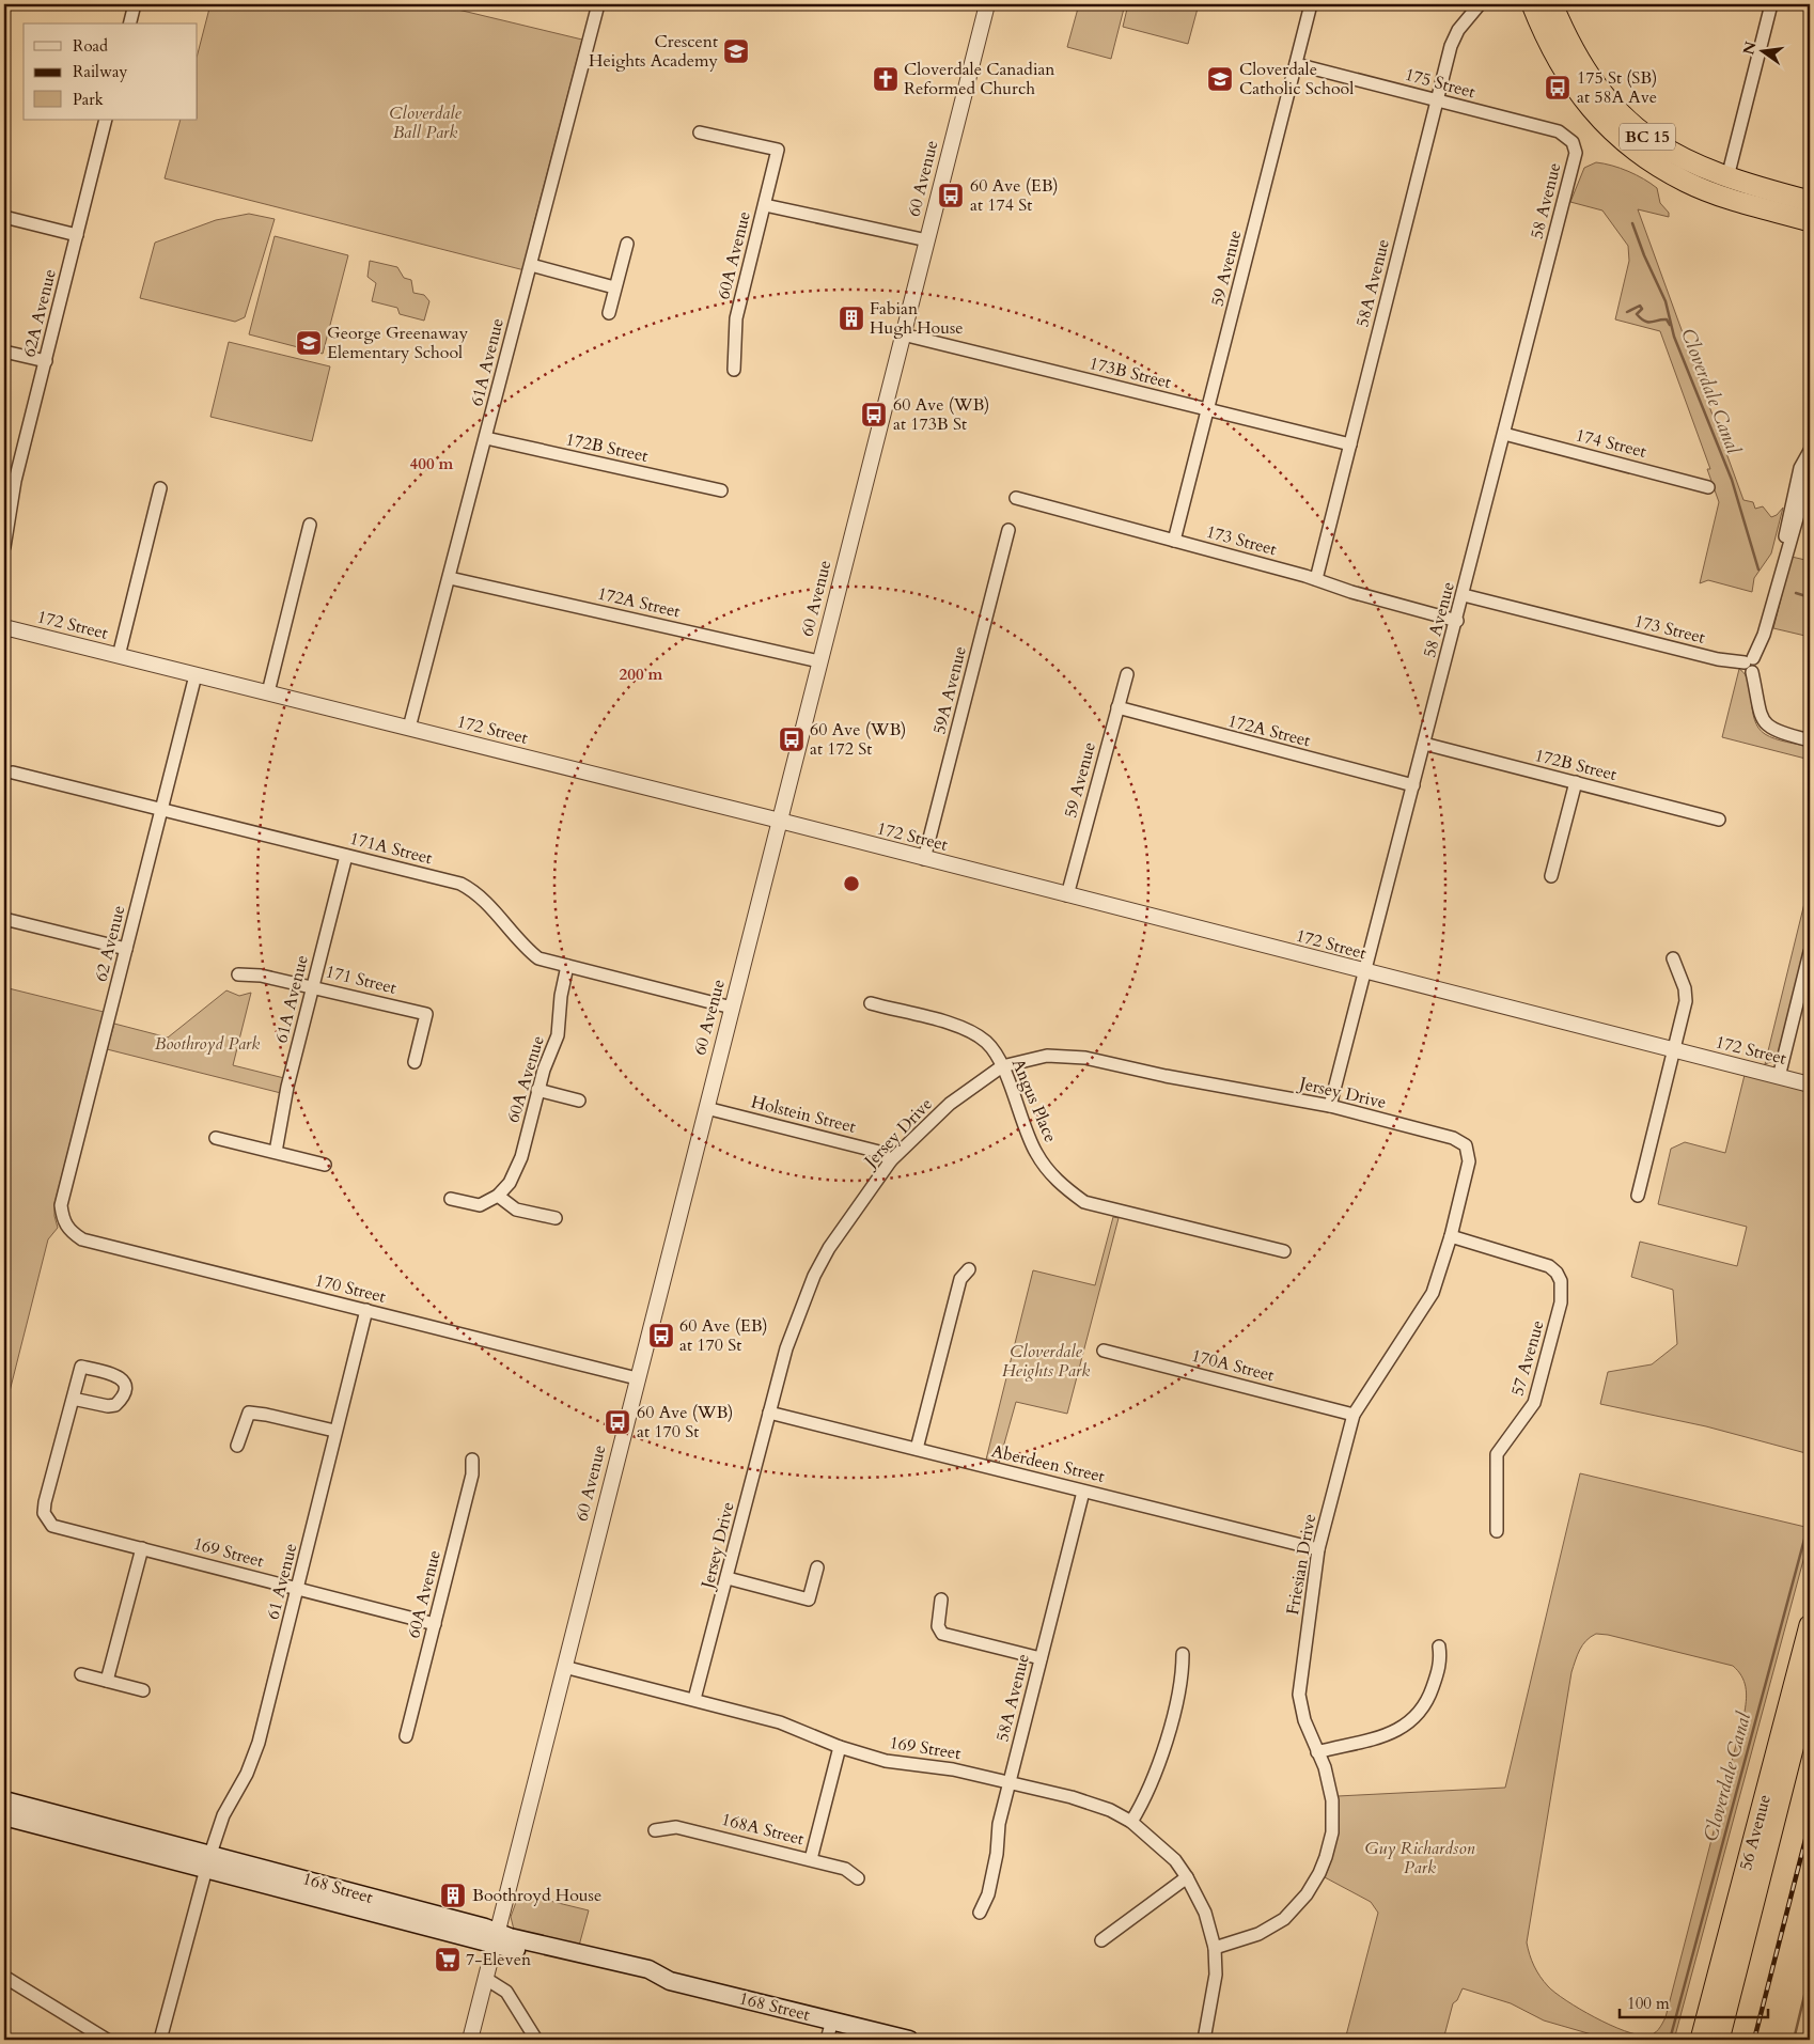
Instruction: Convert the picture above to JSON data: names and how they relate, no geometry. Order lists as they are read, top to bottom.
{
  "streets": {
    "highway": ["BC 15", "56 Avenue"],
    "main road": ["168 Street"],
    "street": [
      "175 Street",
      "60 Avenue",
      "58 Avenue",
      "60A Avenue",
      "59 Avenue",
      "58A Avenue",
      "62A Avenue",
      "61A Avenue",
      "173B Street",
      "174 Street",
      "172B Street",
      "173 Street",
      "172A Street",
      "172 Street",
      "59A Avenue",
      "171A Street",
      "62 Avenue",
      "171 Street",
      "Jersey Drive",
      "Angus Place",
      "Holstein Street",
      "170 Street",
      "57 Avenue",
      "170A Street",
      "Aberdeen Street",
      "169 Street",
      "Friesian Drive",
      "61 Avenue",
      "168A Street"
    ]
  },
  "crossings": [
    ["175 Street", "58 Avenue"],
    ["175 Street", "59 Avenue"],
    ["175 Street", "58A Avenue"],
    ["60 Avenue", "173B Street"],
    ["60 Avenue", "172A Street"],
    ["60 Avenue", "172 Street"],
    ["60 Avenue", "171A Street"],
    ["60 Avenue", "Holstein Street"],
    ["60 Avenue", "170 Street"],
    ["60 Avenue", "169 Street"],
    ["60 Avenue", "168 Street"],
    ["58 Avenue", "174 Street"],
    ["58 Avenue", "172B Street"],
    ["58 Avenue", "173 Street"],
    ["58 Avenue", "172A Street"],
    ["58 Avenue", "172 Street"],
    ["58 Avenue", "Jersey Drive"],
    ["60A Avenue", "171A Street"],
    ["60A Avenue", "169 Street"],
    ["59 Avenue", "173B Street"],
    ["59 Avenue", "173 Street"],
    ["59 Avenue", "172A Street"],
    ["59 Avenue", "172 Street"],
    ["58A Avenue", "173B Street"],
    ["58A Avenue", "173 Street"],
    ["58A Avenue", "Aberdeen Street"],
    ["58A Avenue", "169 Street"],
    ["61A Avenue", "172B Street"],
    ["61A Avenue", "172A Street"],
    ["61A Avenue", "172 Street"],
    ["61A Avenue", "171A Street"],
    ["61A Avenue", "171 Street"],
    ["172 Street", "59A Avenue"],
    ["172 Street", "62 Avenue"],
    ["171A Street", "62 Avenue"],
    ["62 Avenue", "170 Street"],
    ["Jersey Drive", "Angus Place"],
    ["Jersey Drive", "Holstein Street"],
    ["Jersey Drive", "Aberdeen Street"],
    ["Jersey Drive", "169 Street"],
    ["Jersey Drive", "Friesian Drive"],
    ["170 Street", "61 Avenue"],
    ["57 Avenue", "Friesian Drive"],
    ["170A Street", "Friesian Drive"],
    ["Aberdeen Street", "Friesian Drive"],
    ["169 Street", "Friesian Drive"],
    ["169 Street", "61 Avenue"],
    ["61 Avenue", "168 Street"]
  ],
  "water": ["Cloverdale Canal"],
  "parks": [
    "Cloverdale Ball Park",
    "Boothroyd Park",
    "Cloverdale Heights Park",
    "Guy Richardson Park"
  ],
  "places": {
    "school or university": ["Crescent Heights Academy", "Cloverdale Catholic School", "George Greenaway Elementary School"],
    "church": ["Cloverdale Canadian Reformed Church"],
    "bus stop": [
      "175 St (SB) at 58A Ave",
      "60 Ave (EB) at 174 St",
      "60 Ave (WB) at 173B St",
      "60 Ave (WB) at 172 St",
      "60 Ave (EB) at 170 St",
      "60 Ave (WB) at 170 St"
    ],
    "building": ["Fabian Hugh House", "Boothroyd House"],
    "supermarket": ["7-Eleven"]
  },
  "legend": ["Road", "Railway", "Park"],
  "scale_bar": "100 m",
  "north": "left",
  "rings": ["400 m", "200 m"]
}
